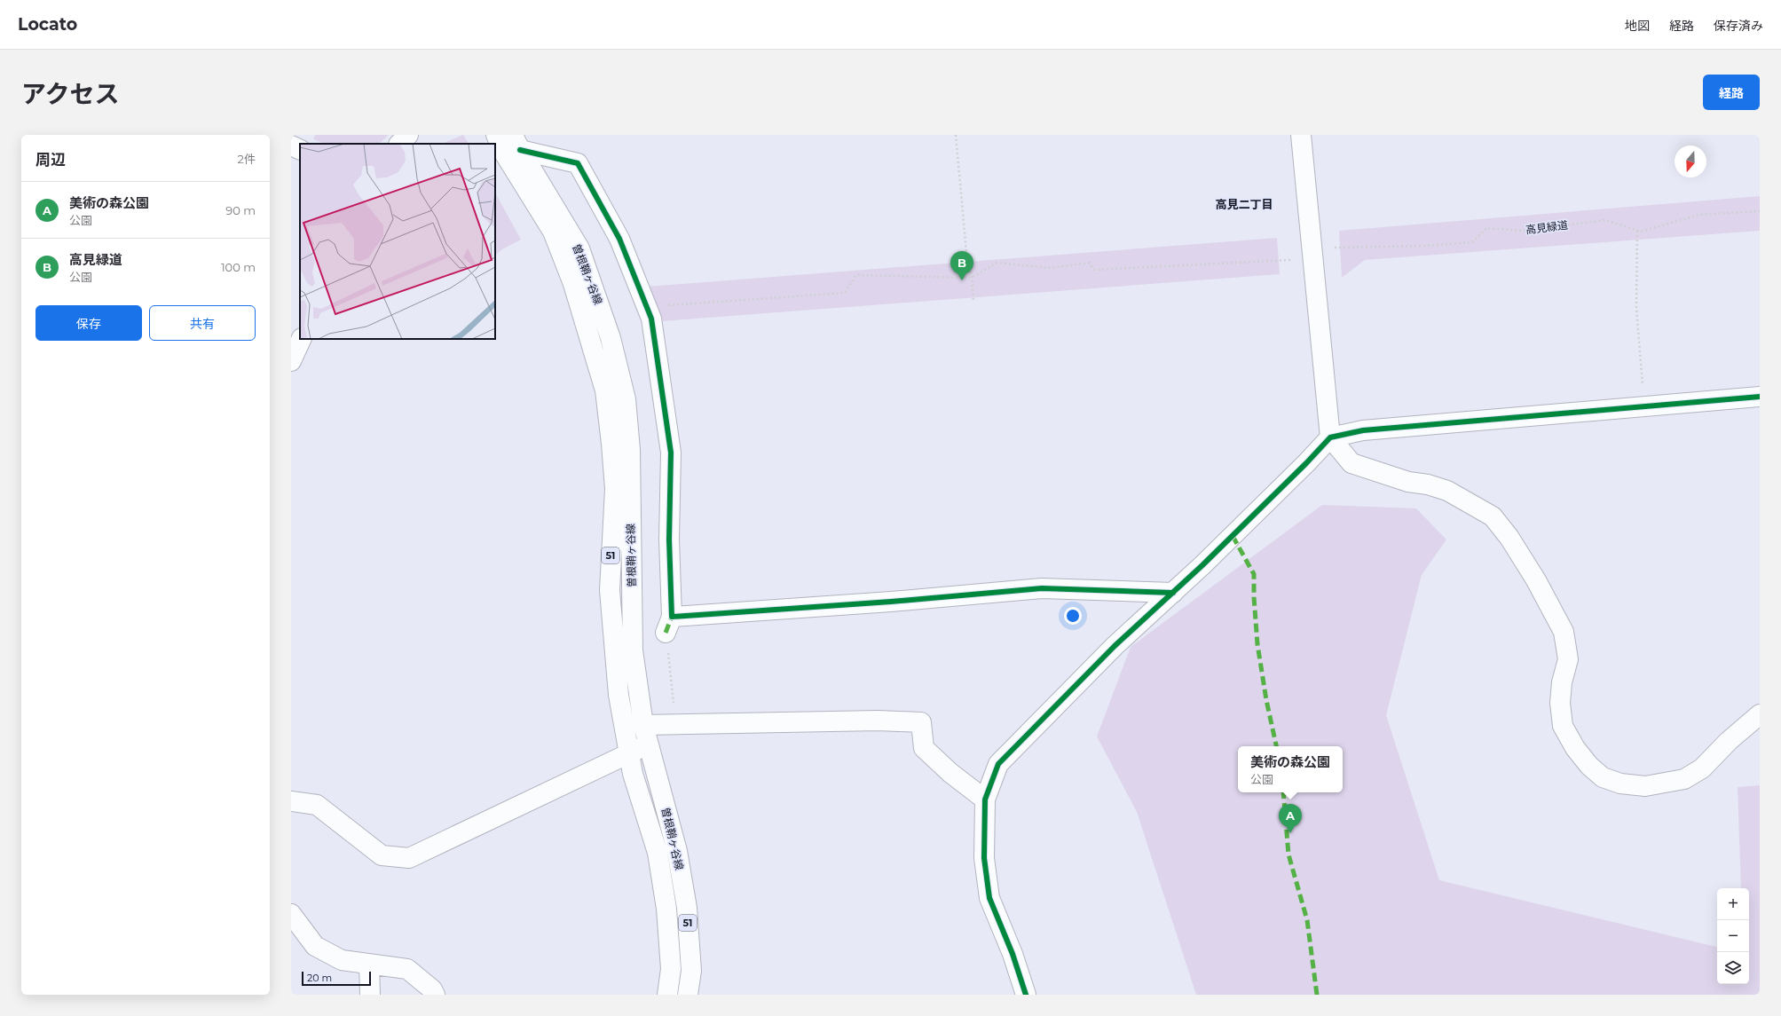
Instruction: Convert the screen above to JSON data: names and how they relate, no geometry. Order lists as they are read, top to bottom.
{
  "streets": {
    "street": ["曽根鞘ヶ谷線", "51"],
    "path": ["高見緑道"]
  },
  "districts": ["高見二丁目"],
  "scale_bar": "20 m",
  "north": "bottom",
  "page": {
    "header": "Locato",
    "nav": ["地図", "経路", "保存済み"],
    "title": "アクセス",
    "buttons": [
      "経路",
      ["保存", "共有"]
    ],
    "heading": ["周辺", "2件"],
    "list": [
      {
        "mark": "A",
        "name": "美術の森公園",
        "note": "公園",
        "value": "90 m"
      },
      {
        "mark": "B",
        "name": "高見緑道",
        "note": "公園",
        "value": "100 m"
      }
    ],
    "pins": ["B", "A"],
    "popup": ["美術の森公園", "公園"],
    "map_buttons": ["+", "−"],
    "scale": "20 m"
  }
}
